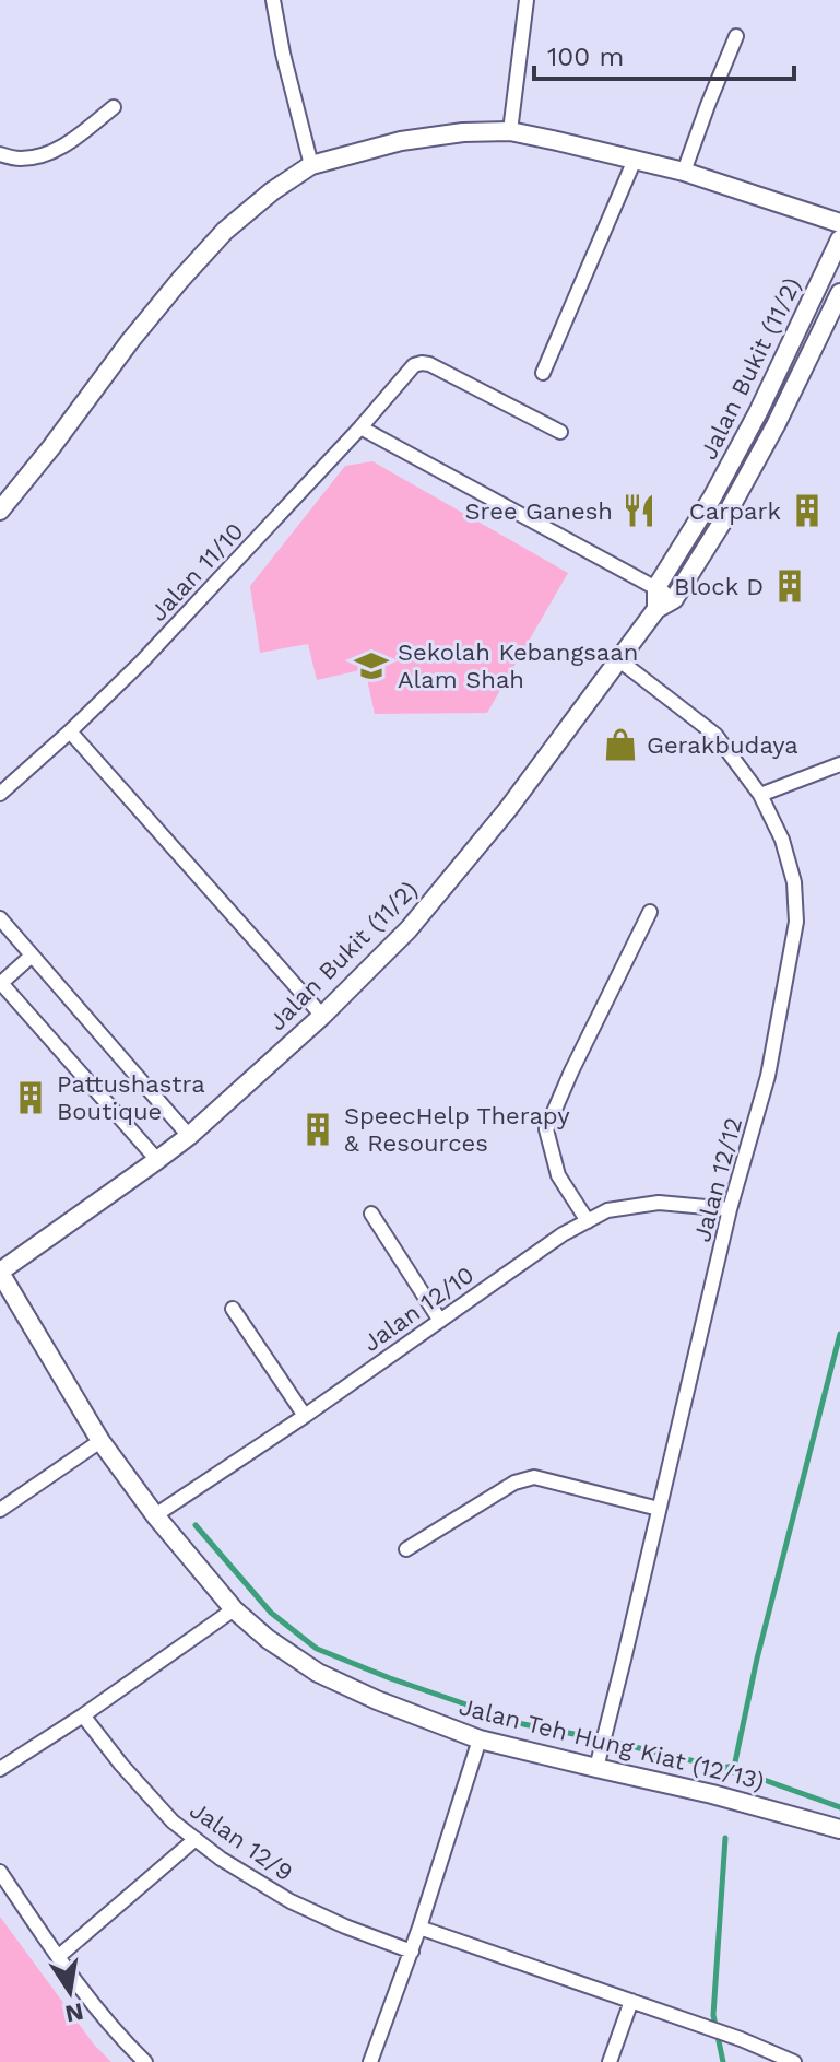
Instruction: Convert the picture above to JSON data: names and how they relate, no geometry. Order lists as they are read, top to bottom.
{
  "streets": {
    "street": [
      "Jalan Bukit (11/2)",
      "Jalan 11/10",
      "Jalan 12/12",
      "Jalan 12/10",
      "Jalan Teh Hung Kiat (12/13)",
      "Jalan 12/9"
    ]
  },
  "crossings": [
    ["Jalan Bukit (11/2)", "Jalan 12/12"],
    ["Jalan Bukit (11/2)", "Jalan Teh Hung Kiat (12/13)"],
    ["Jalan 12/12", "Jalan 12/10"],
    ["Jalan 12/12", "Jalan Teh Hung Kiat (12/13)"],
    ["Jalan 12/10", "Jalan Teh Hung Kiat (12/13)"]
  ],
  "places": {
    "restaurant": ["Sree Ganesh"],
    "building": [
      "Carpark",
      "Block D",
      "Pattushastra Boutique",
      "SpeecHelp Therapy & Resources"
    ],
    "school or university": ["Sekolah Kebangsaan Alam Shah"],
    "shop": ["Gerakbudaya"]
  },
  "scale_bar": "100 m",
  "north": "bottom"
}
